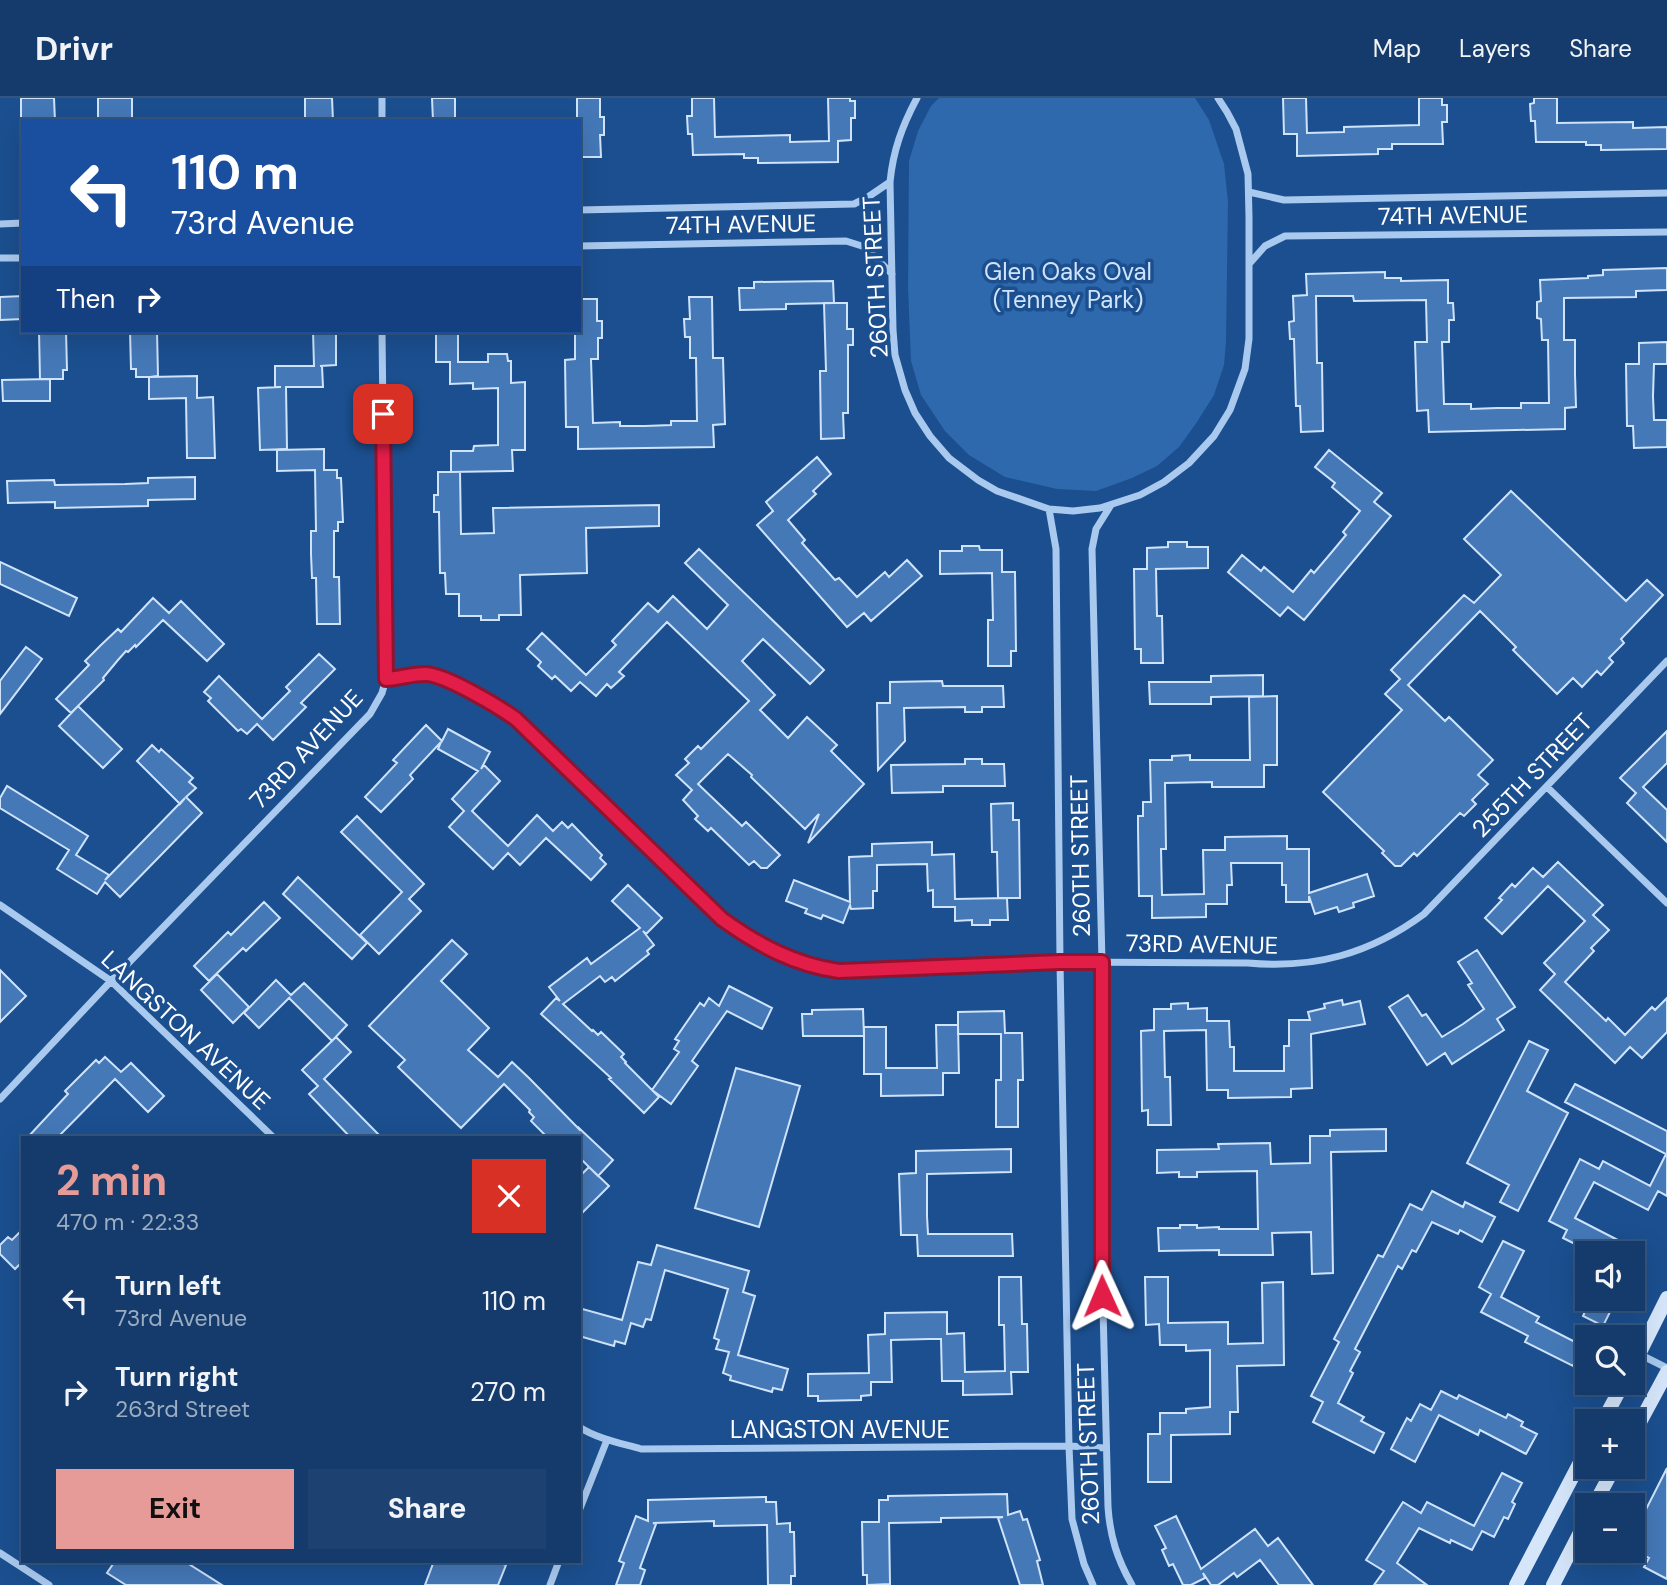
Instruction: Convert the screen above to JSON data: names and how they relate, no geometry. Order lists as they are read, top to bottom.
{
  "streets": {
    "street": [
      "74TH AVENUE",
      "260TH STREET",
      "73RD AVENUE",
      "255TH STREET",
      "LANGSTON AVENUE"
    ]
  },
  "crossings": [
    ["74TH AVENUE", "260TH STREET"],
    ["260TH STREET", "73RD AVENUE"],
    ["260TH STREET", "LANGSTON AVENUE"],
    ["73RD AVENUE", "255TH STREET"],
    ["73RD AVENUE", "LANGSTON AVENUE"]
  ],
  "parks": ["Glen Oaks Oval (Tenney Park)"],
  "page": {
    "header": "Drivr",
    "nav": ["Map", "Layers", "Share"],
    "turn": ["110 m", "73rd Avenue"],
    "then": "Then",
    "heading": ["2 min", "470 m · 22:33"],
    "map_buttons": ["+", "−"],
    "list": [
      {
        "name": "Turn left",
        "note": "73rd Avenue",
        "value": "110 m"
      },
      {
        "name": "Turn right",
        "note": "263rd Street",
        "value": "270 m"
      }
    ],
    "buttons": ["Exit", "Share"]
  }
}
